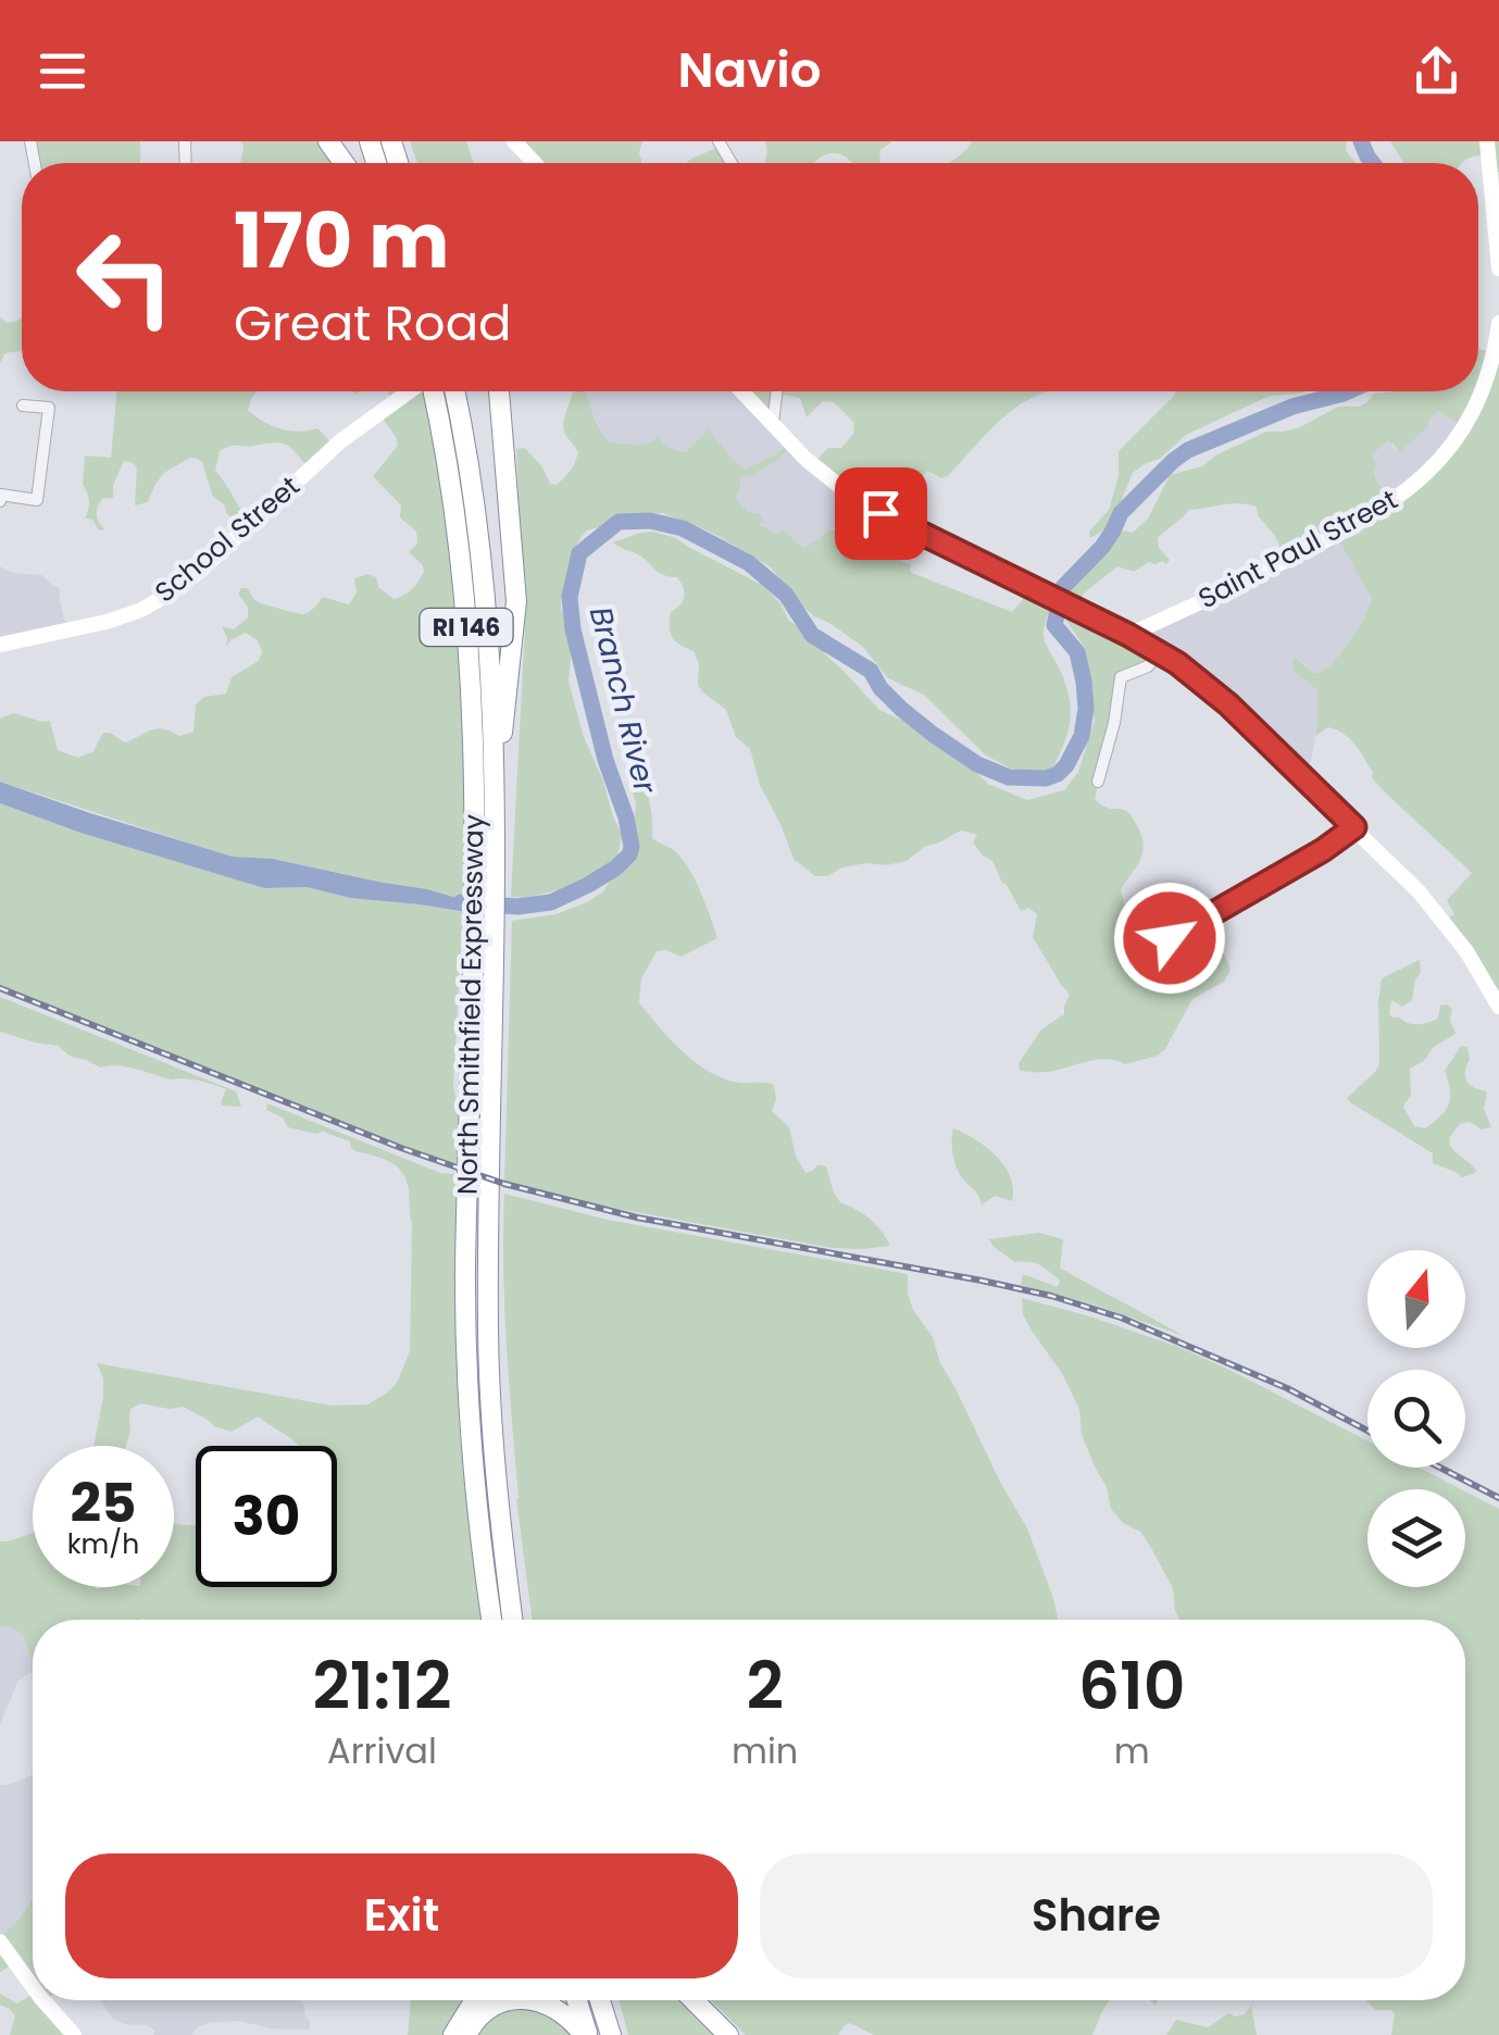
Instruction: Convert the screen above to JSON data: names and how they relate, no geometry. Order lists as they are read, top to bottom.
{
  "streets": {
    "highway": ["RI 146", "North Smithfield Expressway"],
    "main road": ["School Street", "Saint Paul Street"]
  },
  "water": ["Branch River"],
  "north": "top",
  "page": {
    "header": "Navio",
    "turn": ["170 m", "Great Road"],
    "speed": "25 km/h",
    "limit": "30",
    "eta": [
      "21:12",
      "Arrival",
      "2",
      "min",
      "610",
      "m"
    ],
    "buttons": ["Exit", "Share"]
  }
}
